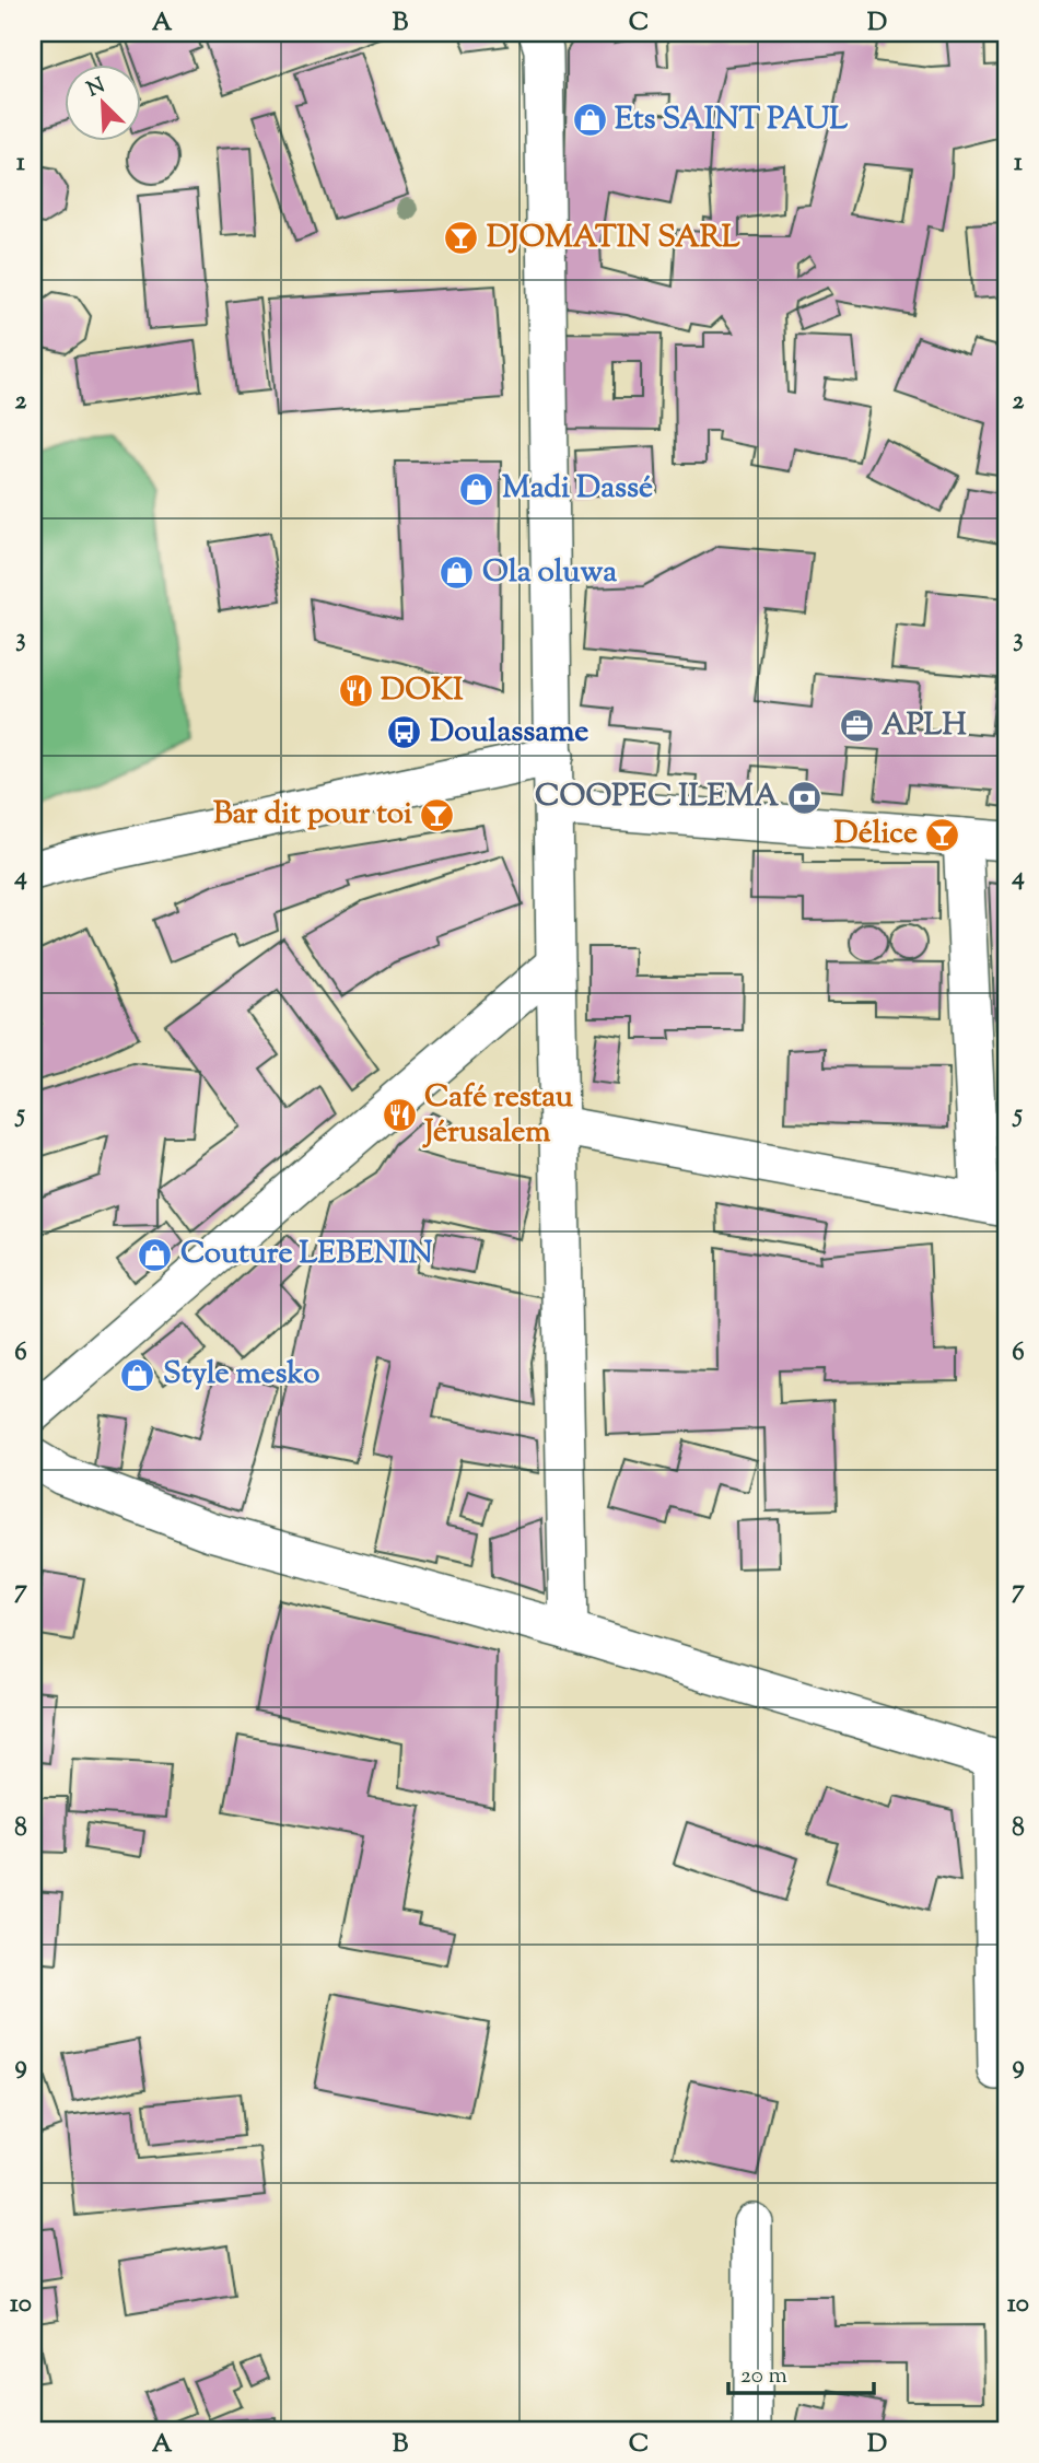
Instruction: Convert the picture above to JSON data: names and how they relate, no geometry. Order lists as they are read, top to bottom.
{
  "places": {
    "shop": [
      "Ets SAINT PAUL",
      "Madi Dassé",
      "Ola oluwa",
      "Couture LEBENIN",
      "Style mesko"
    ],
    "bar": ["DJOMATIN SARL", "Bar dit pour toi", "Délice"],
    "restaurant": ["DOKI", "Café restau Jérusalem"],
    "office": ["APLH"],
    "bus stop": ["Doulassame"],
    "bank": ["COOPEC ILEMA"]
  },
  "scale_bar": "20 m",
  "north": "top left",
  "grid": {
    "columns": [
      "A",
      "B",
      "C",
      "D"
    ],
    "rows": [
      "1",
      "2",
      "3",
      "4",
      "5",
      "6",
      "7",
      "8",
      "9",
      "10"
    ]
  }
}
